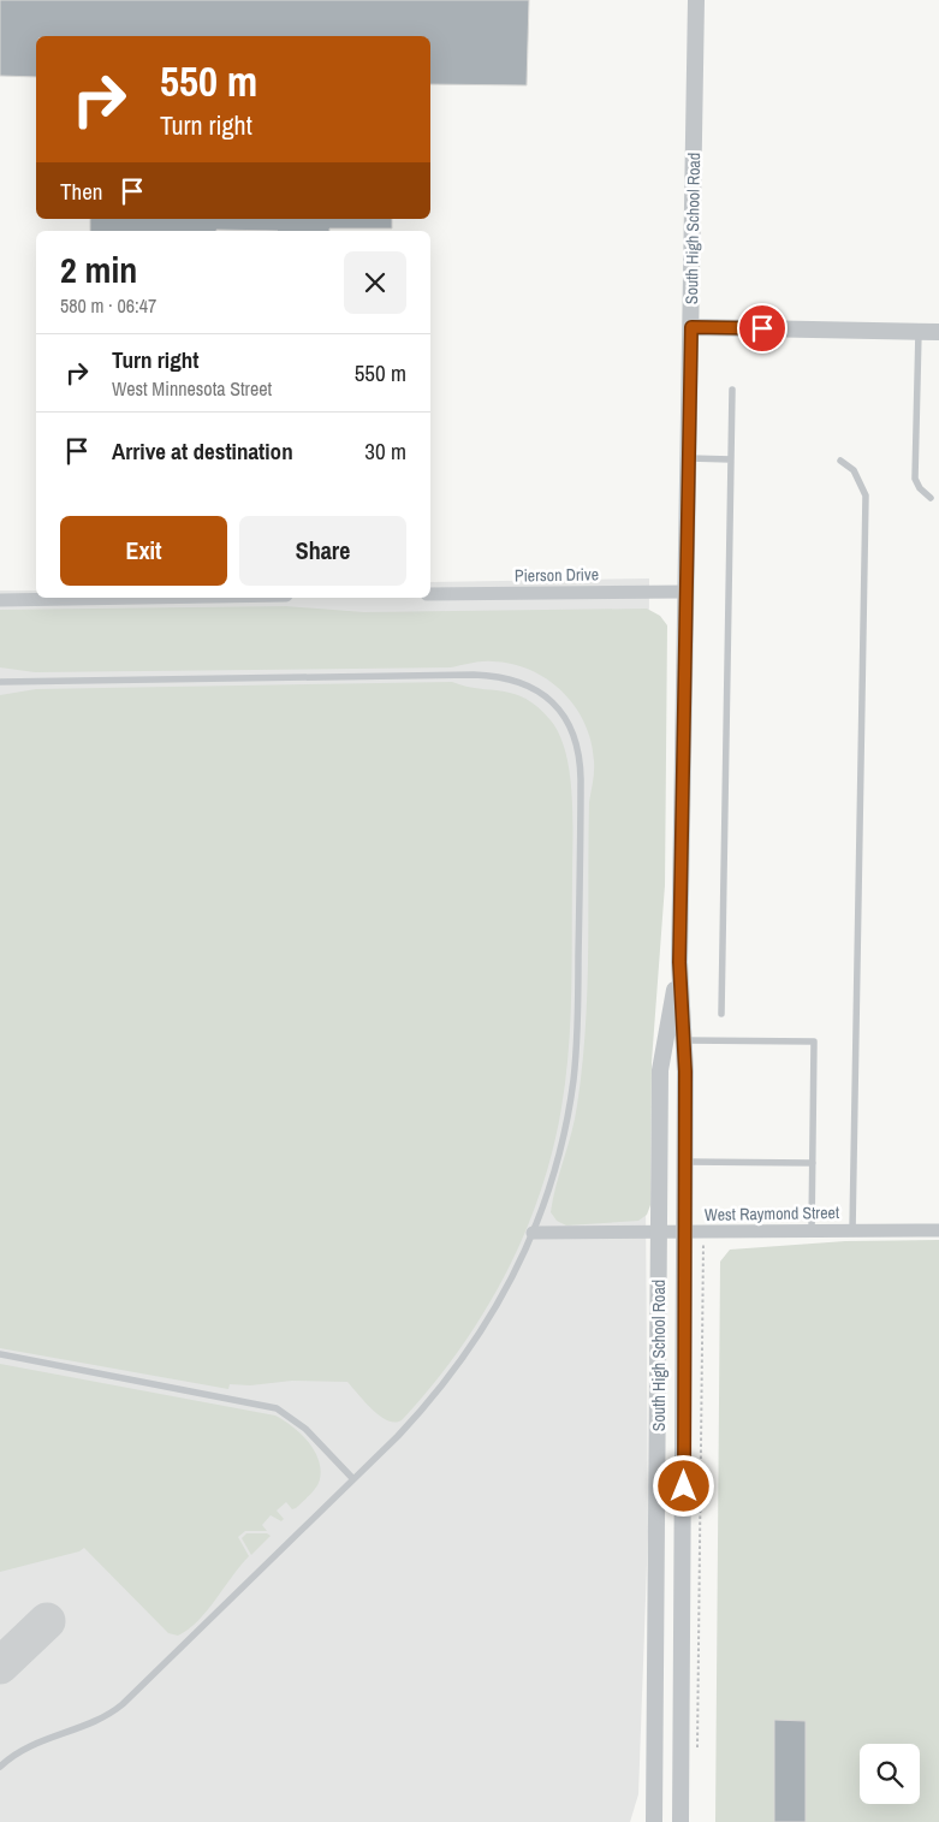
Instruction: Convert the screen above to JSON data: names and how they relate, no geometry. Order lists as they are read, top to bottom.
{
  "streets": {
    "street": ["South High School Road", "Pierson Drive", "West Raymond Street"]
  },
  "crossings": [
    ["South High School Road", "Pierson Drive"],
    ["South High School Road", "West Raymond Street"]
  ],
  "page": {
    "turn": ["550 m", "Turn right"],
    "then": "Then",
    "heading": ["2 min", "580 m · 06:47"],
    "list": [
      {
        "name": "Turn right",
        "note": "West Minnesota Street",
        "value": "550 m"
      },
      {
        "name": "Arrive at destination",
        "value": "30 m"
      }
    ],
    "buttons": ["Exit", "Share"]
  }
}
